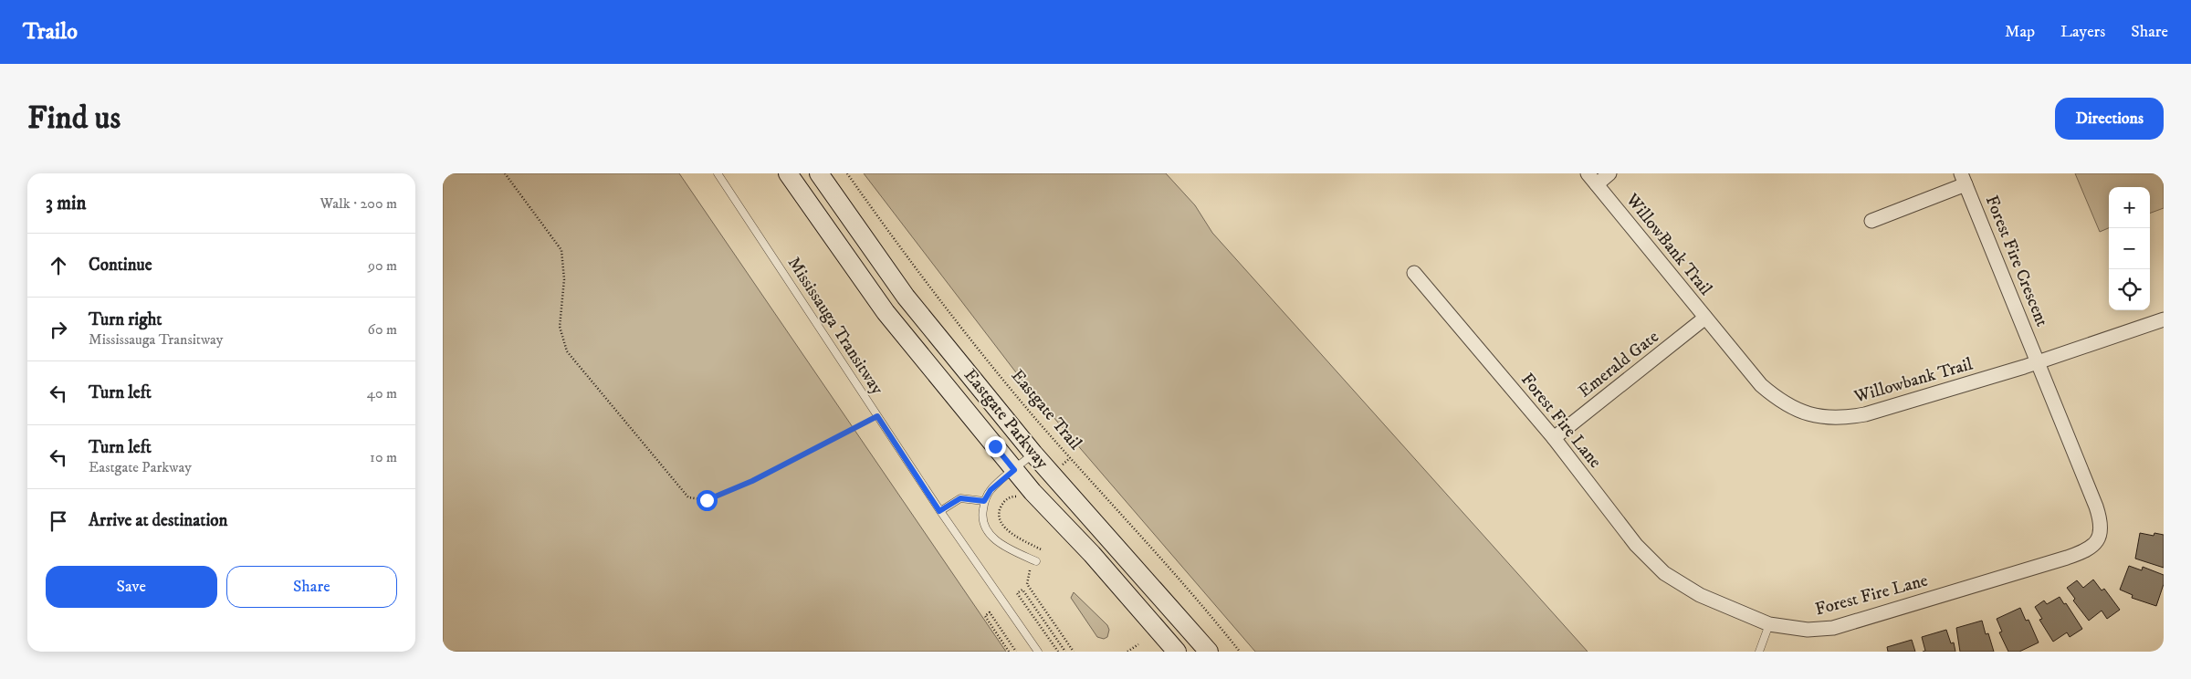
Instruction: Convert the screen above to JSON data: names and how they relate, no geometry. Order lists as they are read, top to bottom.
{
  "streets": {
    "main road": ["Eastgate Parkway"],
    "street": [
      "WillowBank Trail",
      "Forest Fire Crescent",
      "Emerald Gate",
      "Willowbank Trail",
      "Forest Fire Lane"
    ],
    "lane": ["Mississauga Transitway"],
    "path": ["Eastgate Trail"]
  },
  "crossings": [
    ["WillowBank Trail", "Emerald Gate"],
    ["WillowBank Trail", "Willowbank Trail"],
    ["Forest Fire Crescent", "Willowbank Trail"],
    ["Forest Fire Crescent", "Forest Fire Lane"],
    ["Emerald Gate", "Willowbank Trail"],
    ["Emerald Gate", "Forest Fire Lane"],
    ["Willowbank Trail", "Forest Fire Lane"]
  ],
  "page": {
    "header": "Trailo",
    "nav": ["Map", "Layers", "Share"],
    "buttons": [
      "Directions",
      ["Save", "Share"]
    ],
    "title": "Find us",
    "heading": ["3 min", "Walk · 200 m"],
    "map_buttons": ["+", "−"],
    "list": [
      ["Continue", "90 m"],
      ["Turn right", "Mississauga Transitway", "60 m"],
      ["Turn left", "40 m"],
      ["Turn left", "Eastgate Parkway", "10 m"],
      "Arrive at destination"
    ]
  }
}
